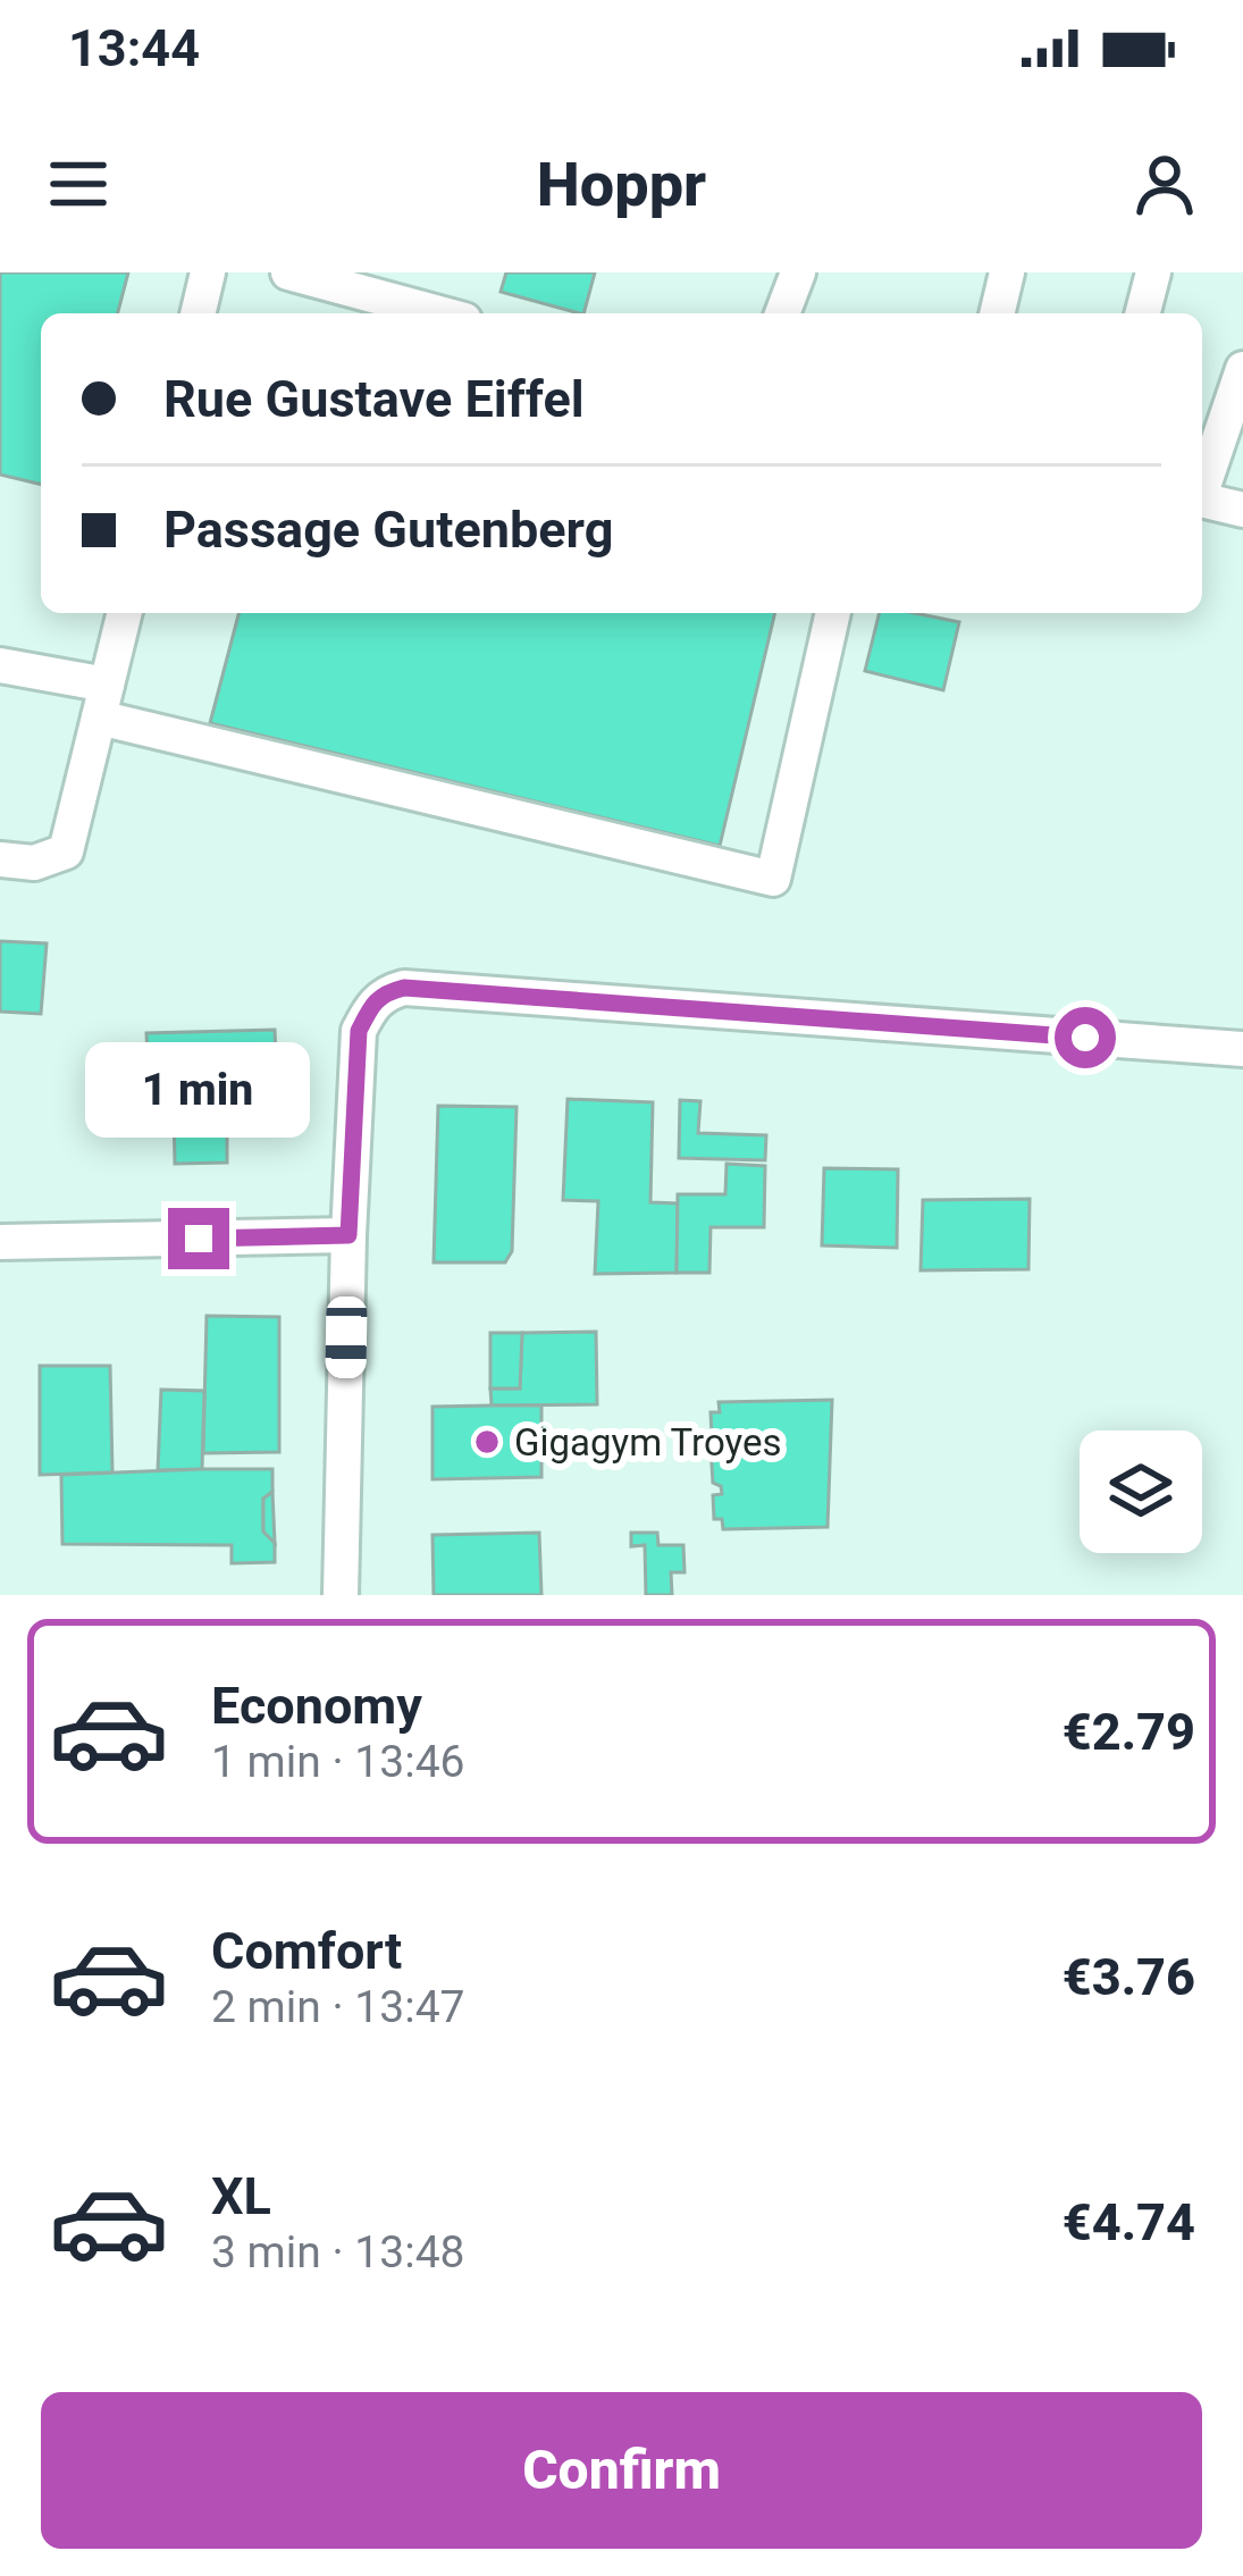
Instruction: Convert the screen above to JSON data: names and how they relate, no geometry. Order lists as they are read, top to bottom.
{
  "places": ["Gigagym Troyes"],
  "page": {
    "status": "13:44",
    "header": "Hoppr",
    "banner": ["Rue Gustave Eiffel", "Passage Gutenberg"],
    "bubble": "1 min",
    "list": [
      {
        "name": "Economy",
        "note": "1 min · 13:46",
        "value": "€2.79"
      },
      {
        "name": "Comfort",
        "note": "2 min · 13:47",
        "value": "€3.76"
      },
      {
        "name": "XL",
        "note": "3 min · 13:48",
        "value": "€4.74"
      }
    ],
    "buttons": "Confirm"
  }
}
